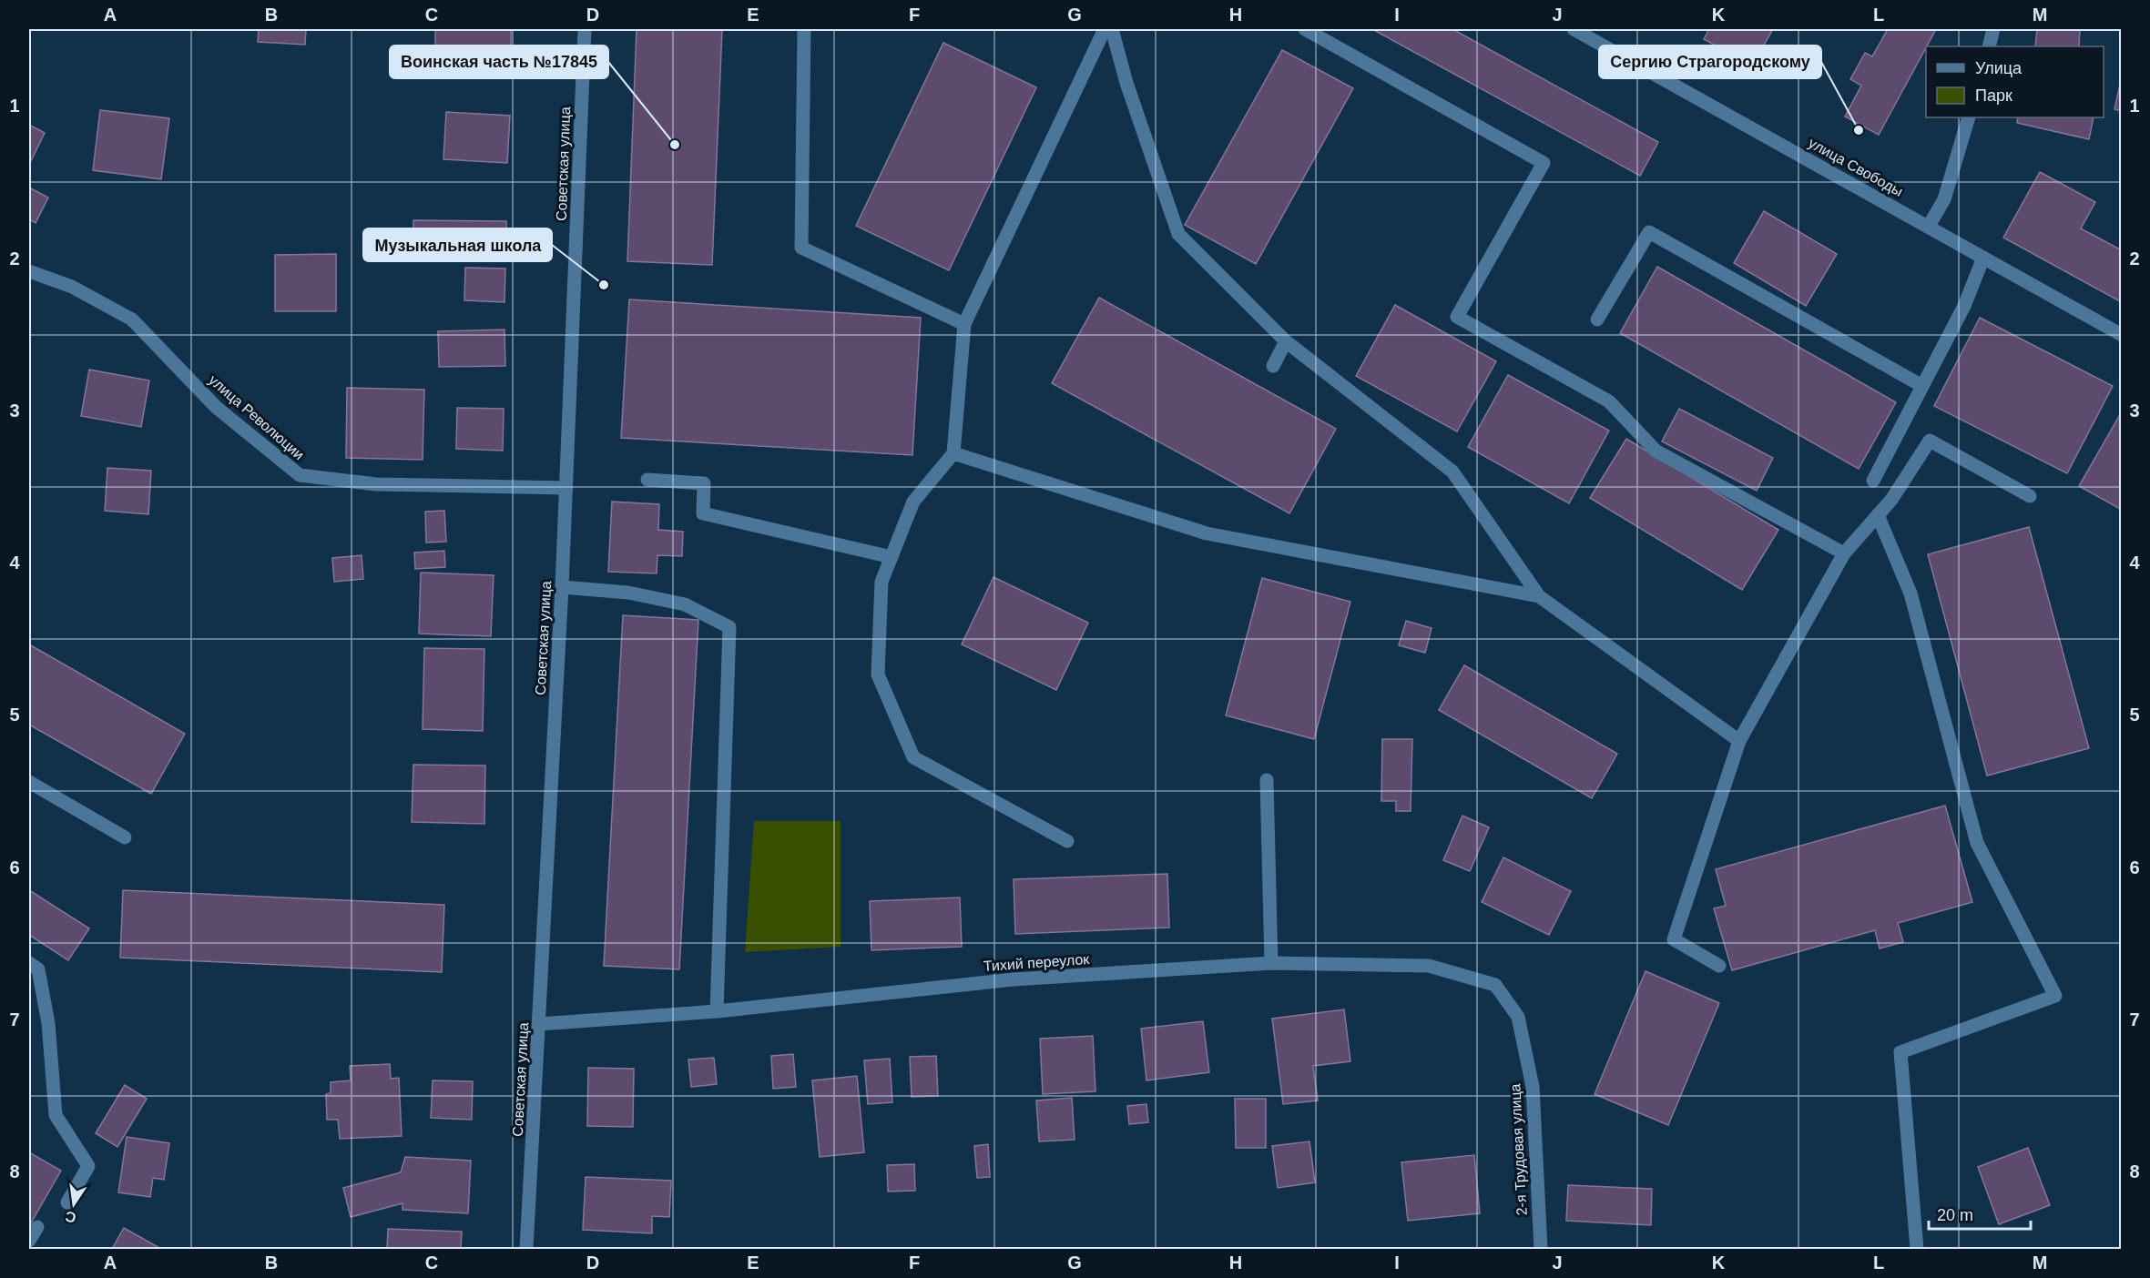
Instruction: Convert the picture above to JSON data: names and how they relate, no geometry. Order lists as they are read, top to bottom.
{
  "streets": {
    "street": [
      "Советская улица",
      "улица Свободы",
      "улица Революции",
      "Тихий переулок",
      "2-я Трудовая улица"
    ]
  },
  "crossings": [
    ["Советская улица", "улица Революции"],
    ["Советская улица", "Тихий переулок"],
    ["Тихий переулок", "2-я Трудовая улица"]
  ],
  "places": ["Сергию Страгородскому", "Воинская часть №17845", "Музыкальная школа"],
  "legend": ["Улица", "Парк"],
  "scale_bar": "20 m",
  "north": "bottom",
  "grid": {
    "columns": [
      "A",
      "B",
      "C",
      "D",
      "E",
      "F",
      "G",
      "H",
      "I",
      "J",
      "K",
      "L",
      "M"
    ],
    "rows": [
      "1",
      "2",
      "3",
      "4",
      "5",
      "6",
      "7",
      "8"
    ]
  }
}
